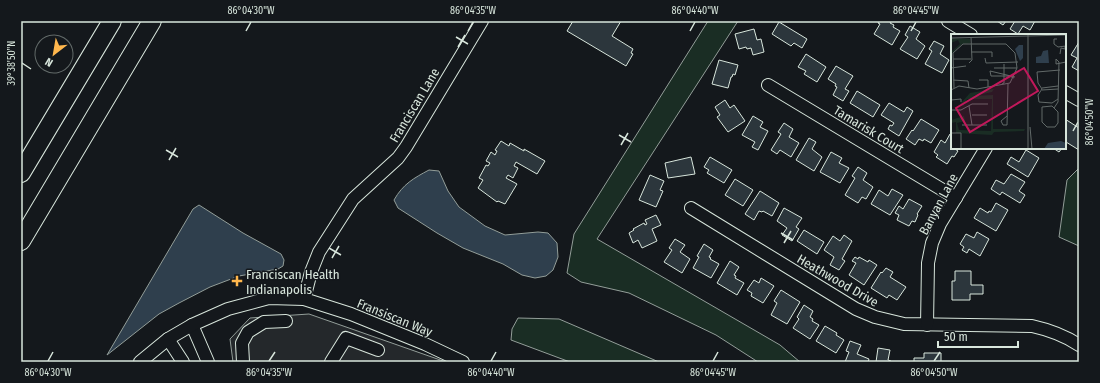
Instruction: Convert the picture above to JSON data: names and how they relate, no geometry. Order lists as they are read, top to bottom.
{
  "streets": {
    "street": [
      "Franciscan Lane",
      "Tamarisk Court",
      "Banyan Lane",
      "Heathwood Drive",
      "Fransiscan Way"
    ]
  },
  "crossings": [
    ["Franciscan Lane", "Fransiscan Way"],
    ["Tamarisk Court", "Banyan Lane"],
    ["Banyan Lane", "Heathwood Drive"]
  ],
  "places": {
    "health": ["Franciscan Health Indianapolis"]
  },
  "scale_bar": "50 m",
  "north": "bottom left",
  "coordinates": [
    "86°04'30\"W",
    "86°04'35\"W",
    "86°04'40\"W",
    "86°04'45\"W",
    "39°38'50\"N",
    "86°04'50\"W"
  ]
}
